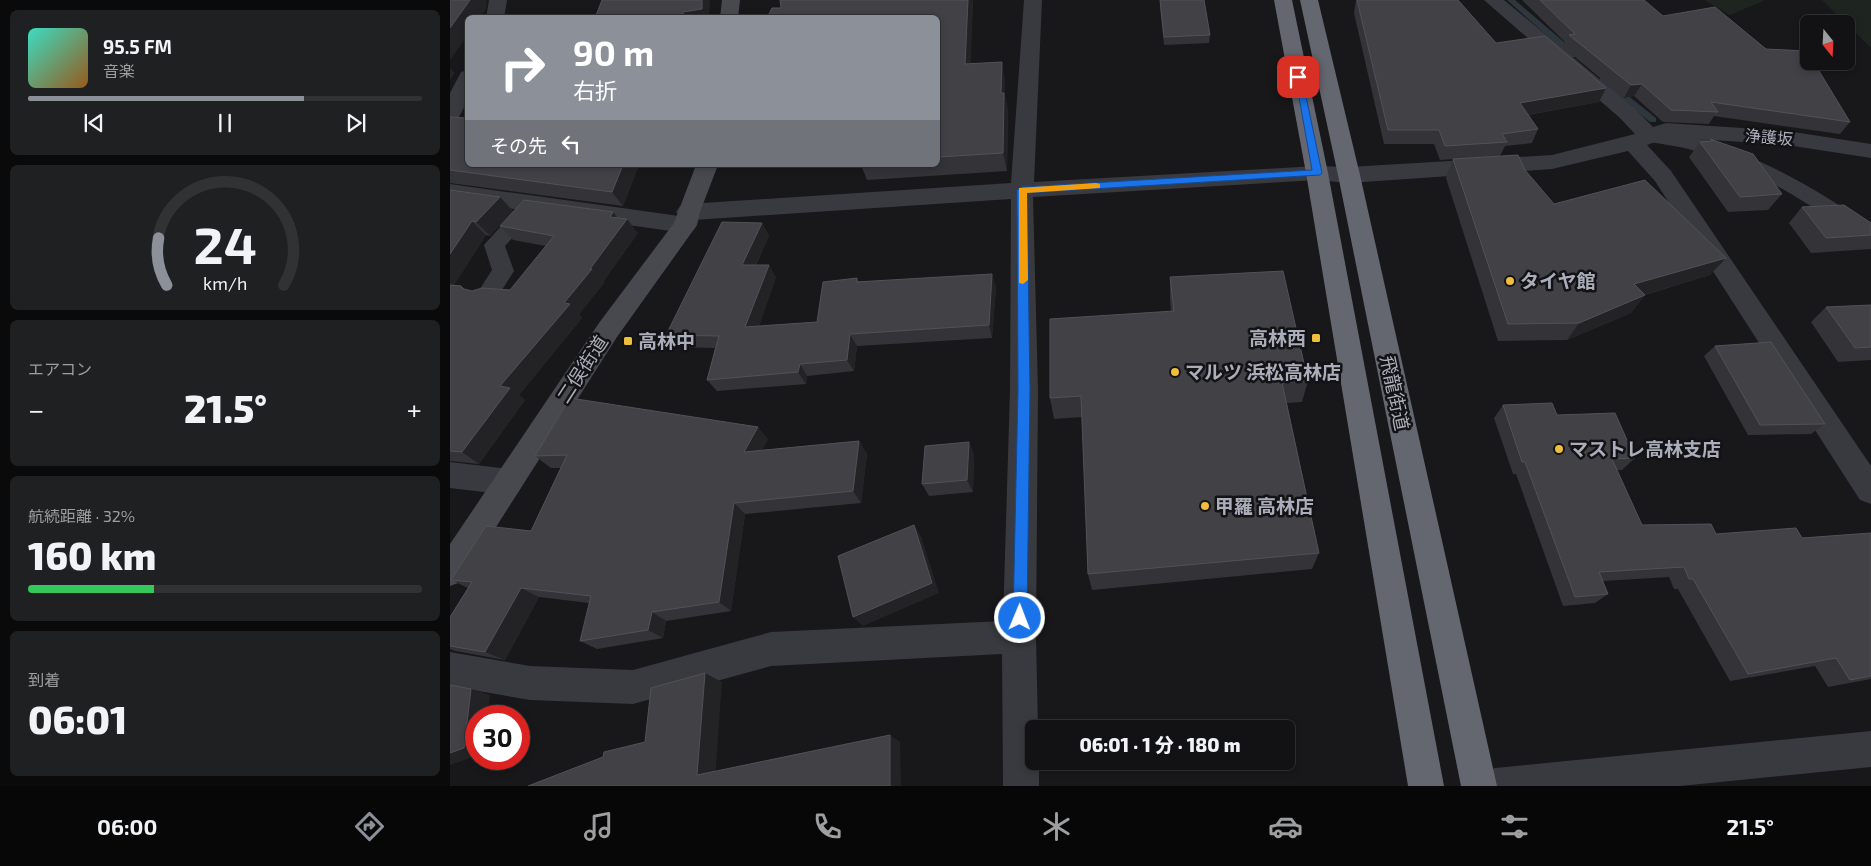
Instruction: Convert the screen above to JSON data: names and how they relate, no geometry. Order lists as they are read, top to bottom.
{
  "streets": {
    "highway": ["飛龍街道"],
    "street": ["浄護坂", "二俣街道"]
  },
  "crossings": [
    ["浄護坂", "二俣街道"],
    ["浄護坂", "飛龍街道"]
  ],
  "places": {
    "other": [
      "タイヤ館",
      "マルツ 浜松高林店",
      "マストレ高林支店",
      "甲羅 高林店"
    ],
    "transit": ["高林西", "高林中"]
  },
  "north": "bottom",
  "page": {
    "turn": ["90 m", "右折"],
    "song": ["95.5 FM", "音楽"],
    "then": "その先",
    "tile": [
      "エアコン",
      ["航続距離 · 32%", "160 km"],
      ["到着", "06:01"]
    ],
    "heat": ["−", "21.5°", "+"],
    "limit": "30",
    "trip": "06:01 · 1 分 · 180 m",
    "tabs": ["06:00", "21.5°"],
    "gauge": ["24", "km/h"]
  }
}
